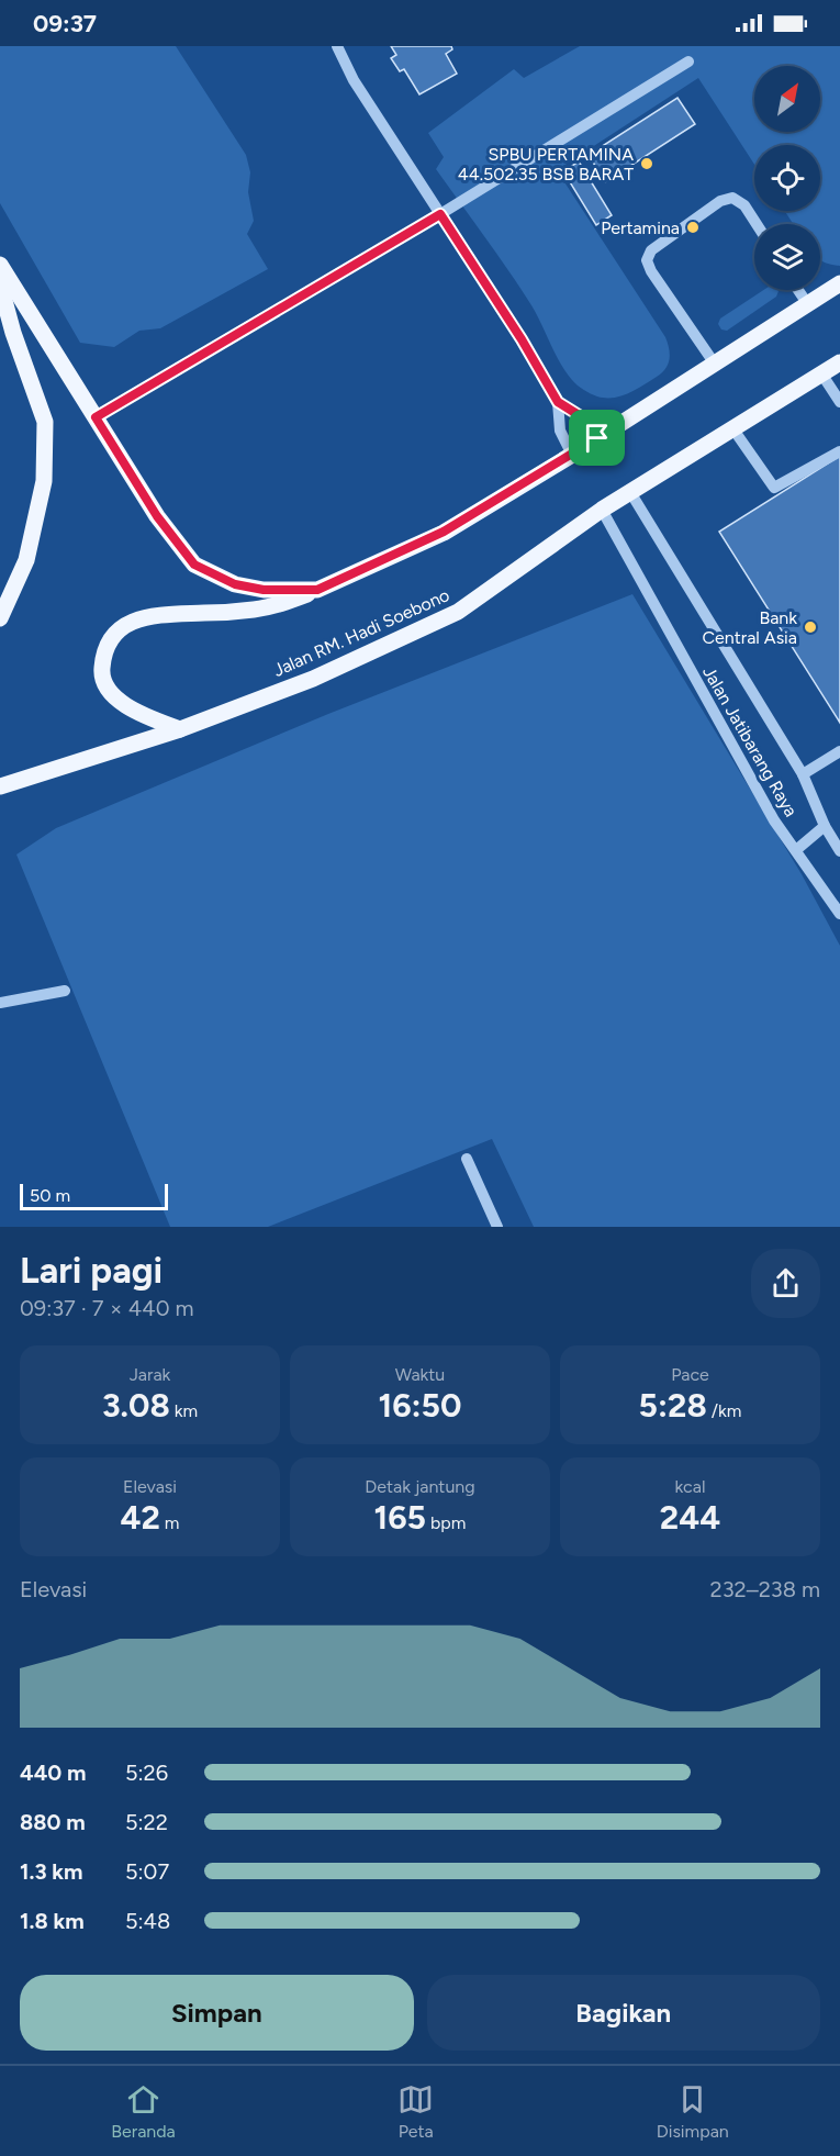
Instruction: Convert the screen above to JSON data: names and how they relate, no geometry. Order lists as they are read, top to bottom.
{
  "streets": {
    "main road": ["Jalan RM. Hadi Soebono"],
    "street": ["Jalan Jatibarang Raya"]
  },
  "crossings": [
    ["Jalan RM. Hadi Soebono", "Jalan Jatibarang Raya"]
  ],
  "places": ["SPBU PERTAMINA 44.502.35 BSB BARAT", "Pertamina", "Bank Central Asia"],
  "scale_bar": "50 m",
  "north": "top right",
  "page": {
    "status": "09:37",
    "scale": "50 m",
    "heading": ["Lari pagi", "09:37 · 7 × 440 m"],
    "stats": [
      ["Jarak", "3.08 km"],
      ["Waktu", "16:50"],
      ["Pace", "5:28 /km"],
      ["Elevasi", "42 m"],
      ["Detak jantung", "165 bpm"],
      ["kcal", "244"]
    ],
    "chart": ["Elevasi", "232–238 m"],
    "list": [
      {
        "name": "440 m",
        "note": "5:26"
      },
      {
        "name": "880 m",
        "note": "5:22"
      },
      {
        "name": "1.3 km",
        "note": "5:07"
      },
      {
        "name": "1.8 km",
        "note": "5:48"
      }
    ],
    "buttons": ["Simpan", "Bagikan"],
    "tabs": ["Beranda", "Peta", "Disimpan"]
  }
}
